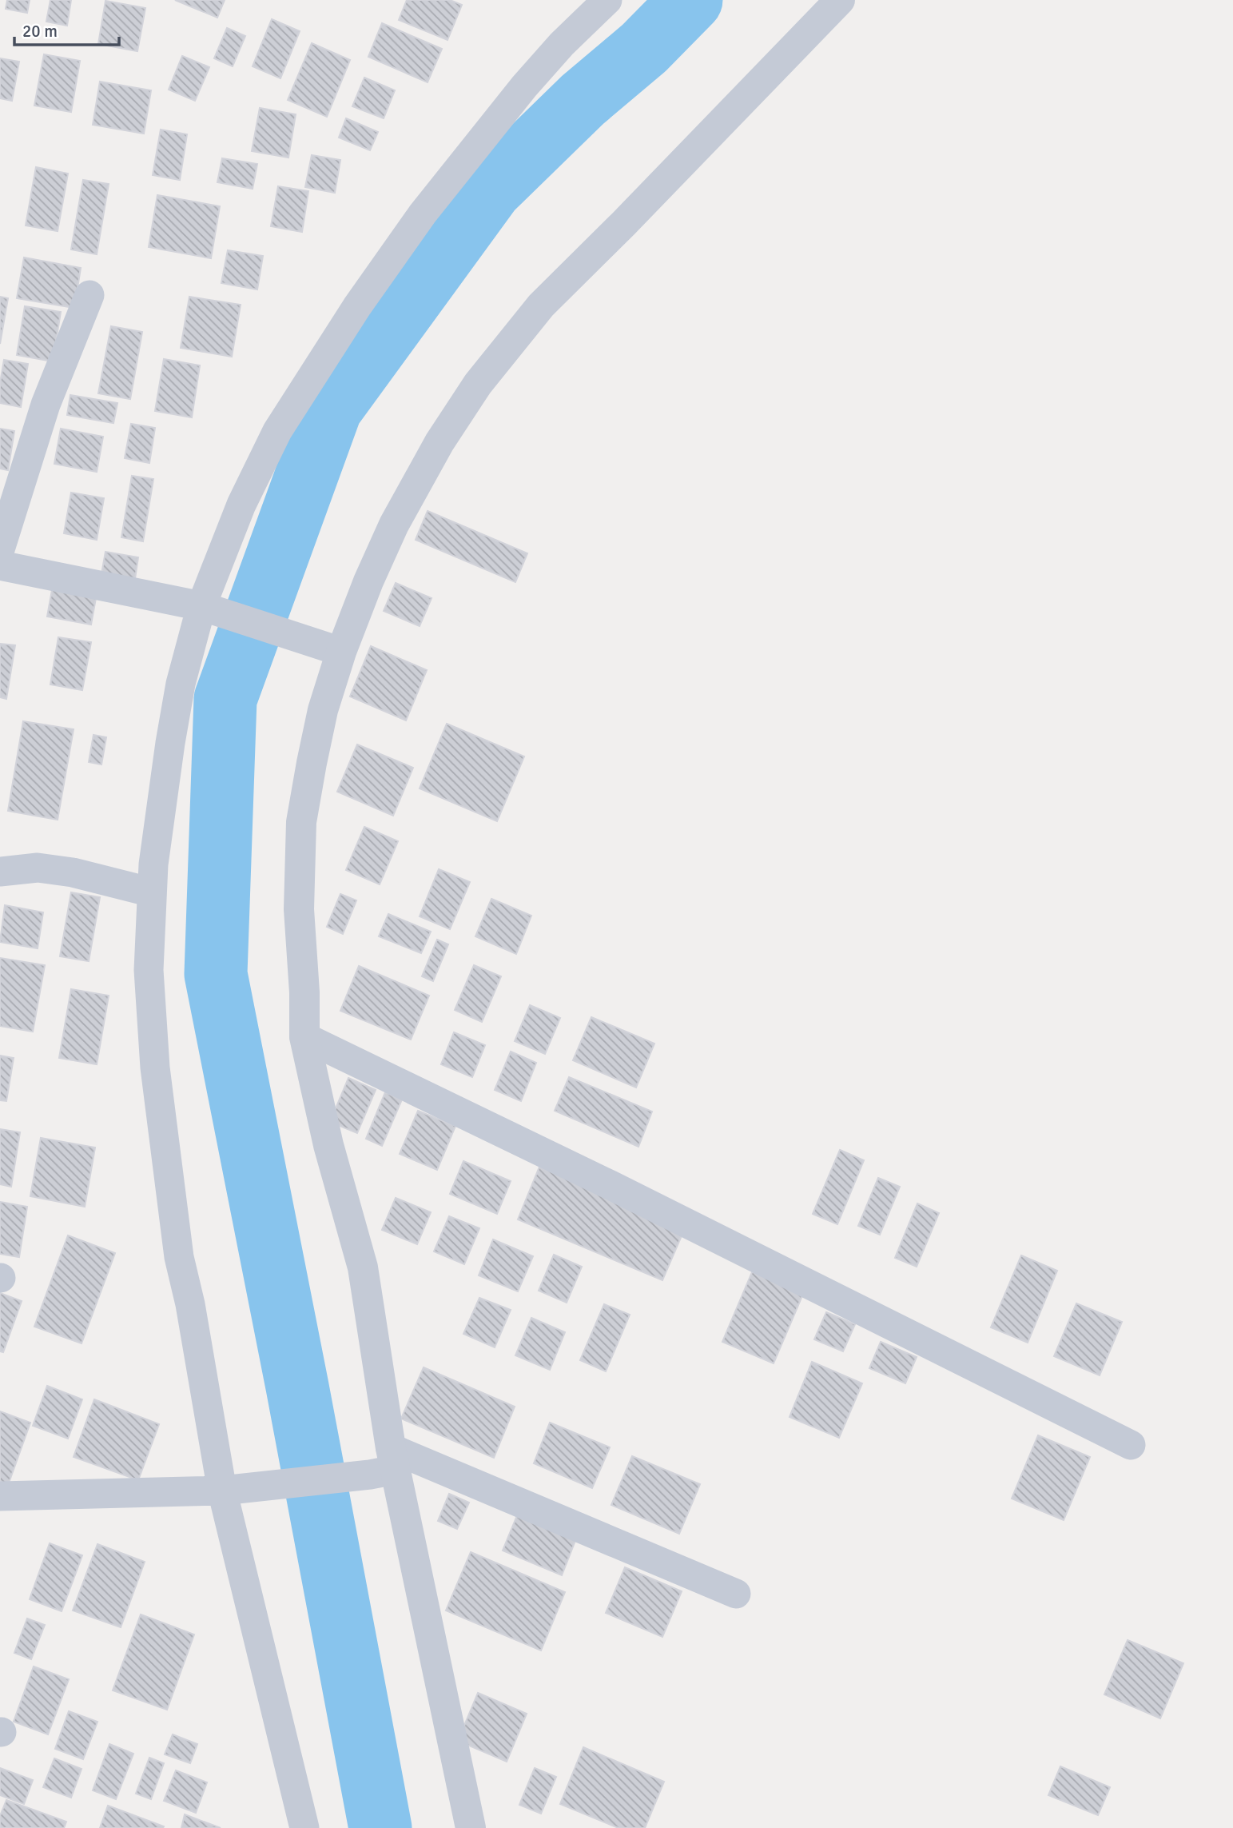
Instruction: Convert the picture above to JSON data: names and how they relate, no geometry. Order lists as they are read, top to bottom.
{
  "scale_bar": "20 m"
}
